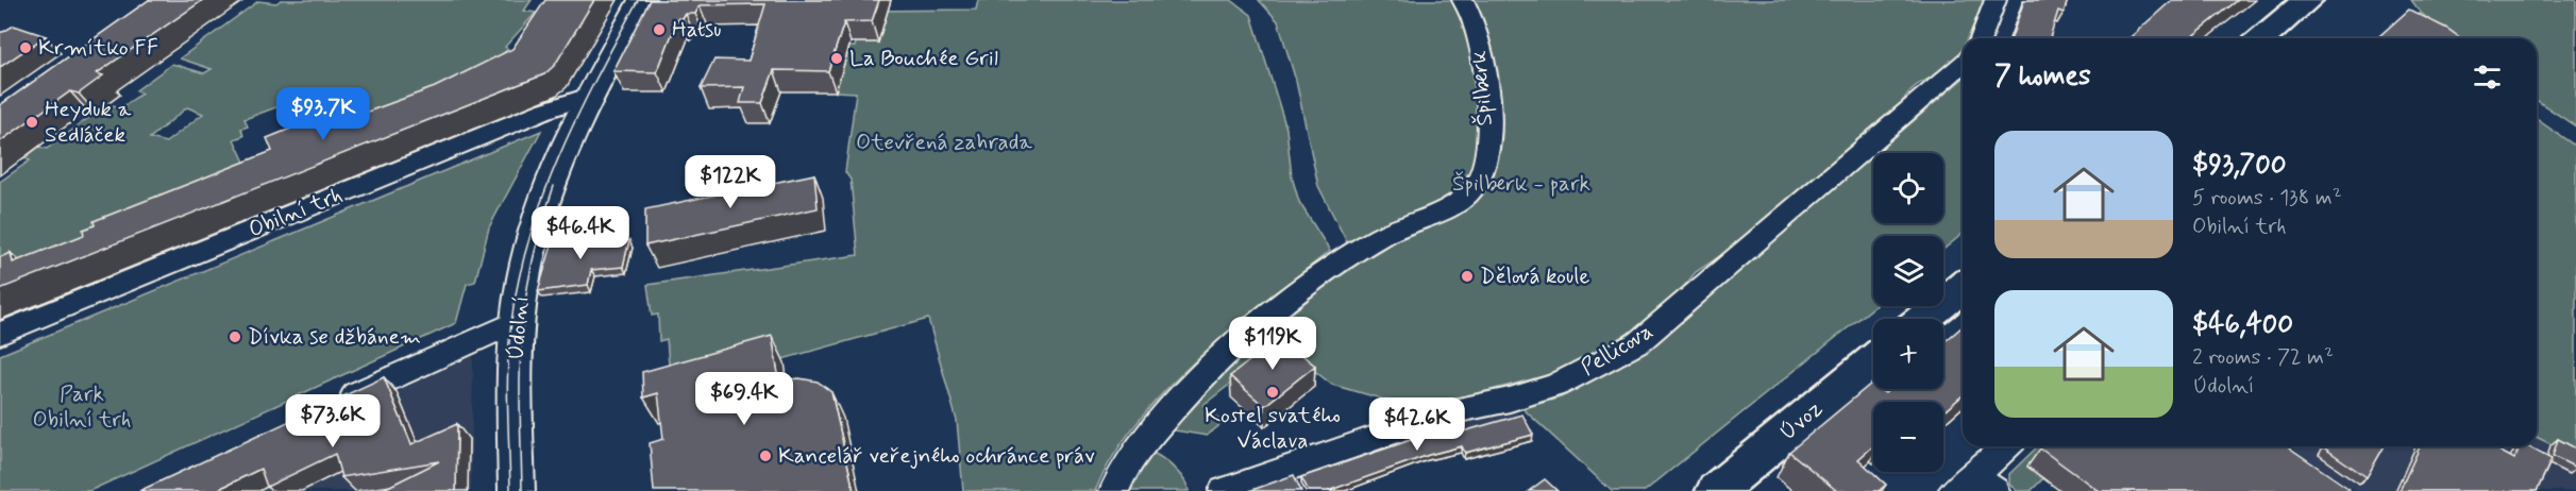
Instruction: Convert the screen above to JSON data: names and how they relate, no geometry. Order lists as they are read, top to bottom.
{
  "streets": {
    "main road": ["Úvoz"],
    "street": [
      "Špilberk",
      "Obilní trh",
      "Údolní",
      "Pellicova"
    ]
  },
  "crossings": [
    ["Obilní trh", "Údolní"]
  ],
  "parks": ["Otevřená zahrada", "Špilberk - park", "Park Obilní trh"],
  "places": [
    "Hatsu",
    "Krmítko FF",
    "La Bouchée Gril",
    "Heyduk a Sedláček",
    "Dělová koule",
    "Dívka se džbánem",
    "Kostel svatého Václava",
    "Kancelář veřejného ochránce práv"
  ],
  "page": {
    "heading": "7 homes",
    "price": [
      "$93.7K",
      "$122K",
      "$46.4K",
      "$119K",
      "$69.4K",
      "$73.6K",
      "$42.6K"
    ],
    "list": [
      {
        "name": "$93,700",
        "note": "5 rooms · 138 m² · Obilní trh"
      },
      {
        "name": "$46,400",
        "note": "2 rooms · 72 m² · Údolní"
      }
    ],
    "map_buttons": ["+", "−"]
  }
}
